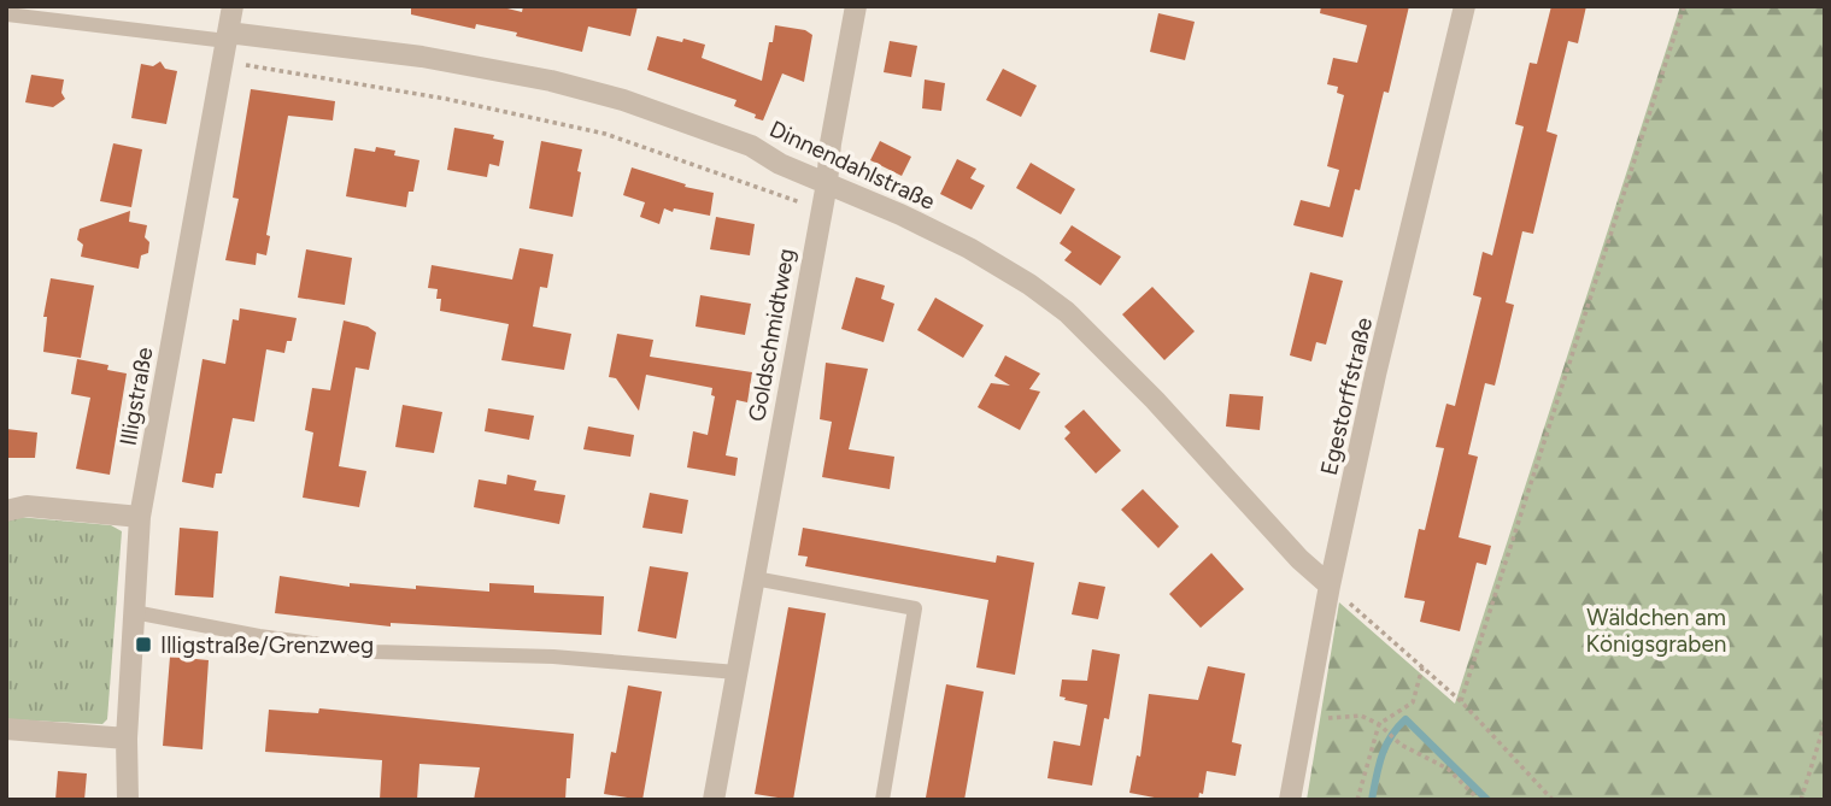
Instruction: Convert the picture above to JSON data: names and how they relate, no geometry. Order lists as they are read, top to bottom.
{
  "streets": {
    "street": [
      "Dinnendahlstraße",
      "Goldschmidtweg",
      "Illigstraße",
      "Egestorffstraße"
    ]
  },
  "crossings": [
    ["Dinnendahlstraße", "Goldschmidtweg"],
    ["Dinnendahlstraße", "Illigstraße"],
    ["Dinnendahlstraße", "Egestorffstraße"]
  ],
  "parks": ["Wäldchen am Königsgraben"],
  "places": {
    "transit": ["Illigstraße/Grenzweg"]
  }
}
